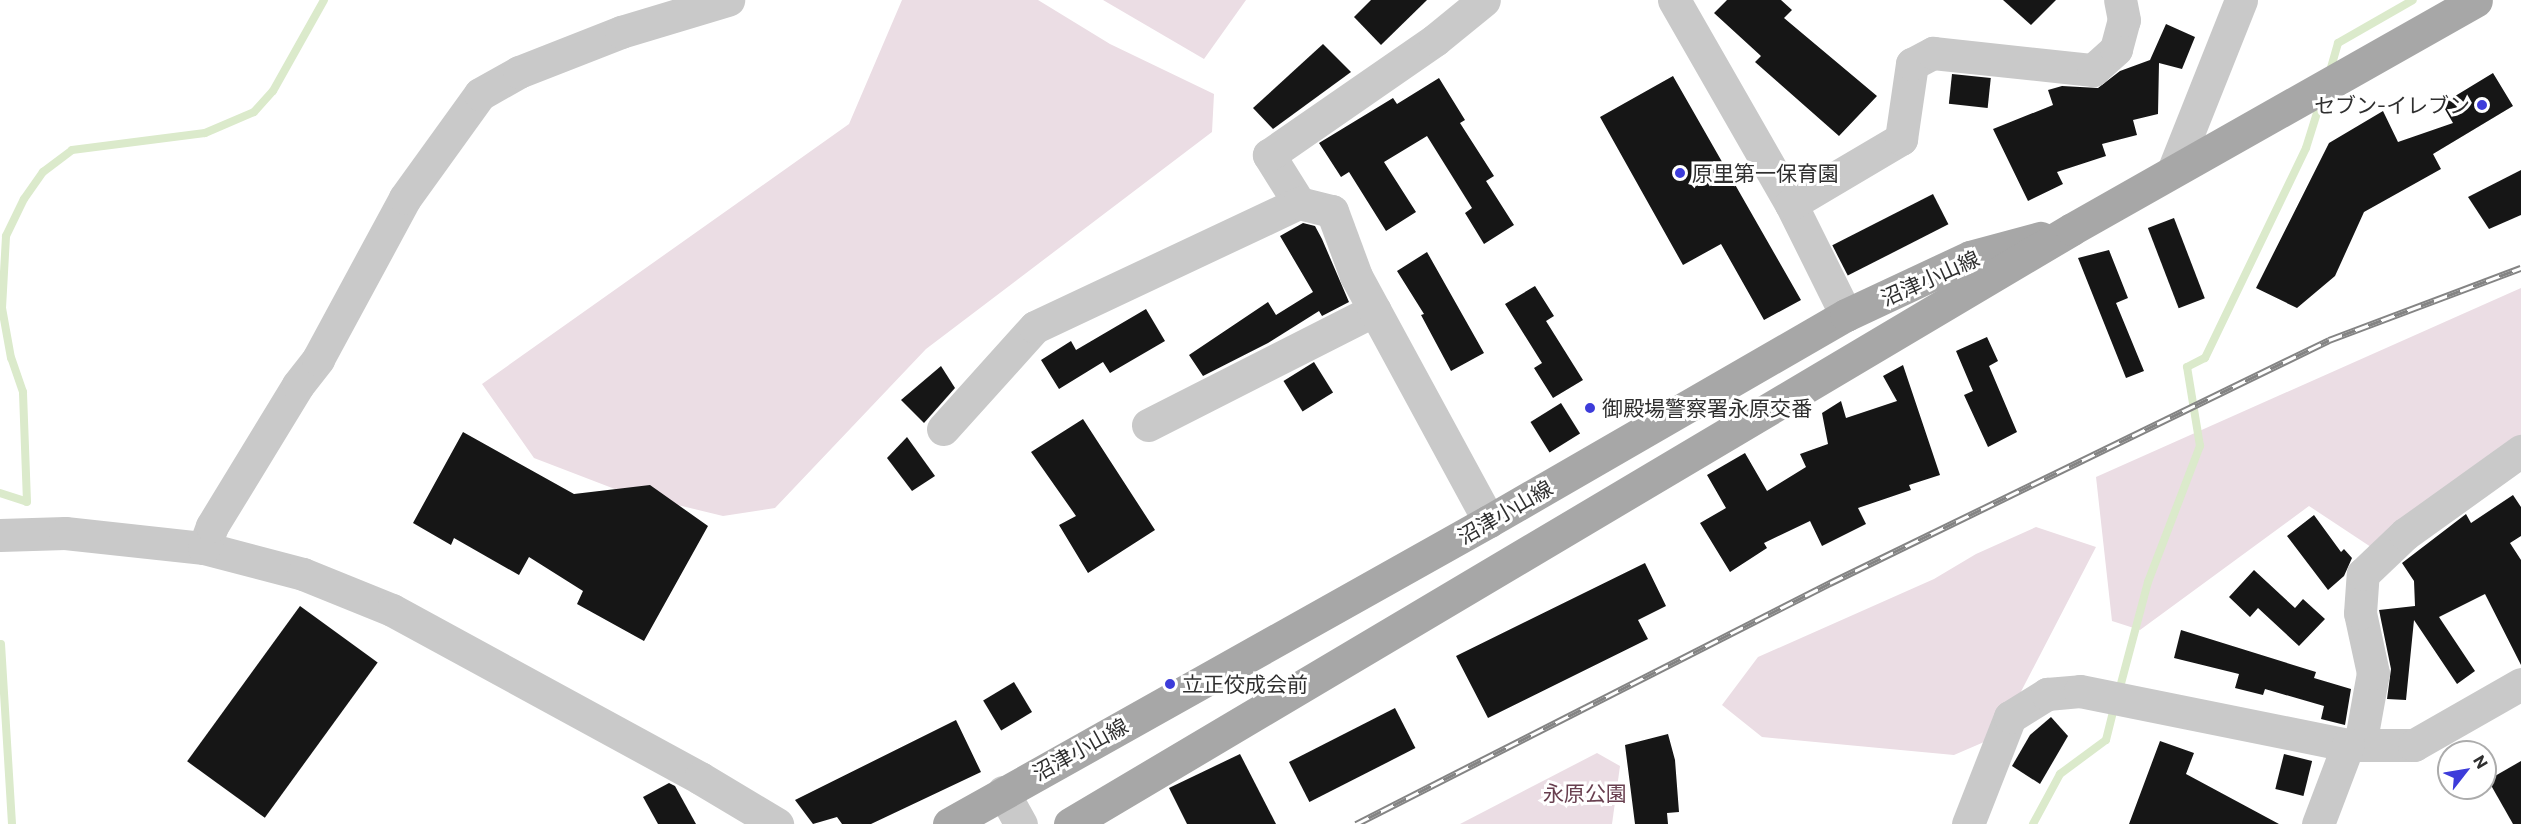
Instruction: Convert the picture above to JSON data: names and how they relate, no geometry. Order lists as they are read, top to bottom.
{
  "streets": {
    "main road": ["沼津小山線"]
  },
  "parks": ["永原公園"],
  "places": [
    "セブン-イレブン",
    "原里第一保育園",
    "御殿場警察署永原交番",
    "立正佼成会前"
  ],
  "north": "top right"
}
